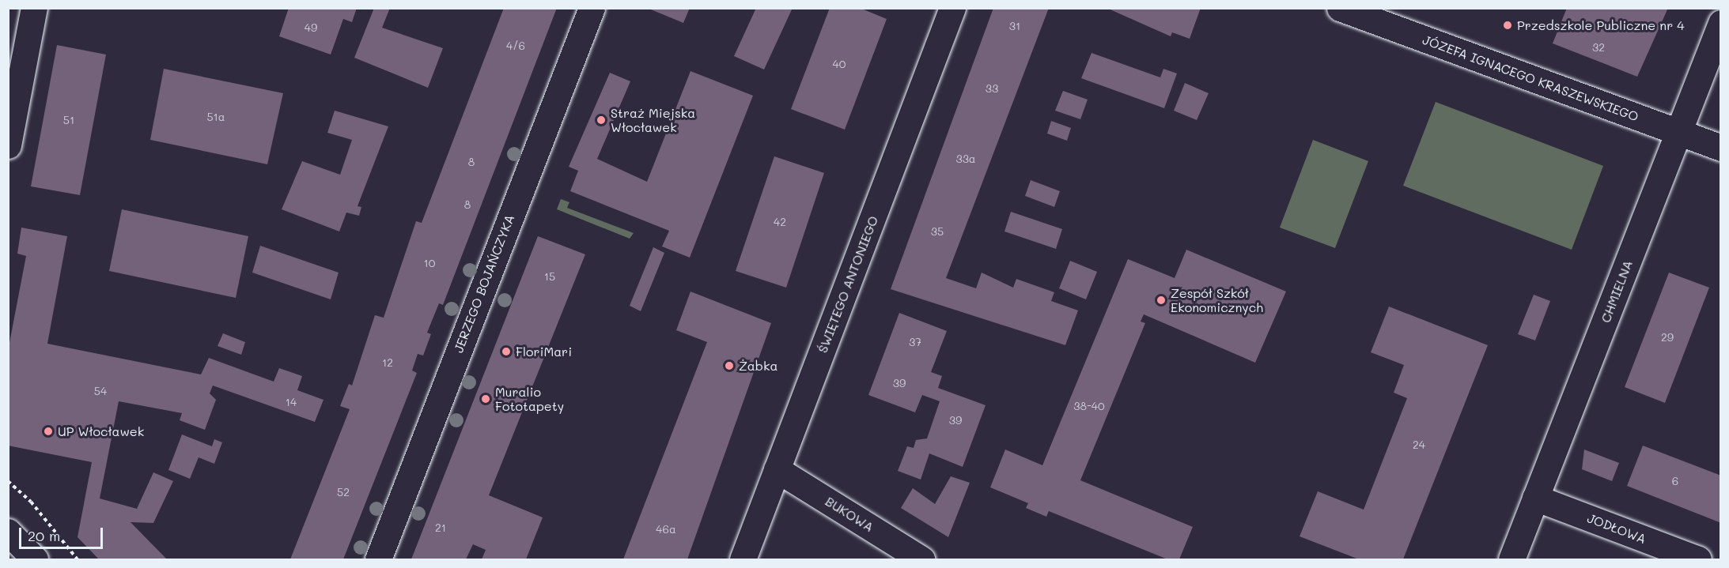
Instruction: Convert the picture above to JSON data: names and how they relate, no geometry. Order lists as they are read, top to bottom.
{
  "streets": {
    "street": [
      "JÓZEFA IGNACEGO KRASZEWSKIEGO",
      "JERZEGO BOJAŃCZYKA",
      "ŚWIĘTEGO ANTONIEGO",
      "CHMIELNA",
      "BUKOWA",
      "JODŁOWA"
    ]
  },
  "crossings": [
    ["JÓZEFA IGNACEGO KRASZEWSKIEGO", "CHMIELNA"],
    ["ŚWIĘTEGO ANTONIEGO", "BUKOWA"],
    ["CHMIELNA", "JODŁOWA"]
  ],
  "places": [
    "Przedszkole Publiczne nr 4",
    "Straż Miejska Włocławek",
    "Zespół Szkół Ekonomicznych",
    "FloriMari",
    "Żabka",
    "Muralio Fototapety",
    "UP Włocławek"
  ],
  "house_numbers": [
    "31",
    "49",
    "4/6",
    "32",
    "40",
    "33",
    "51a",
    "51",
    "33a",
    "8",
    "8",
    "42",
    "35",
    "10",
    "15",
    "29",
    "37",
    "12",
    "39",
    "54",
    "14",
    "38-40",
    "39",
    "24",
    "6",
    "52",
    "21",
    "46a"
  ],
  "scale_bar": "20 m"
}
